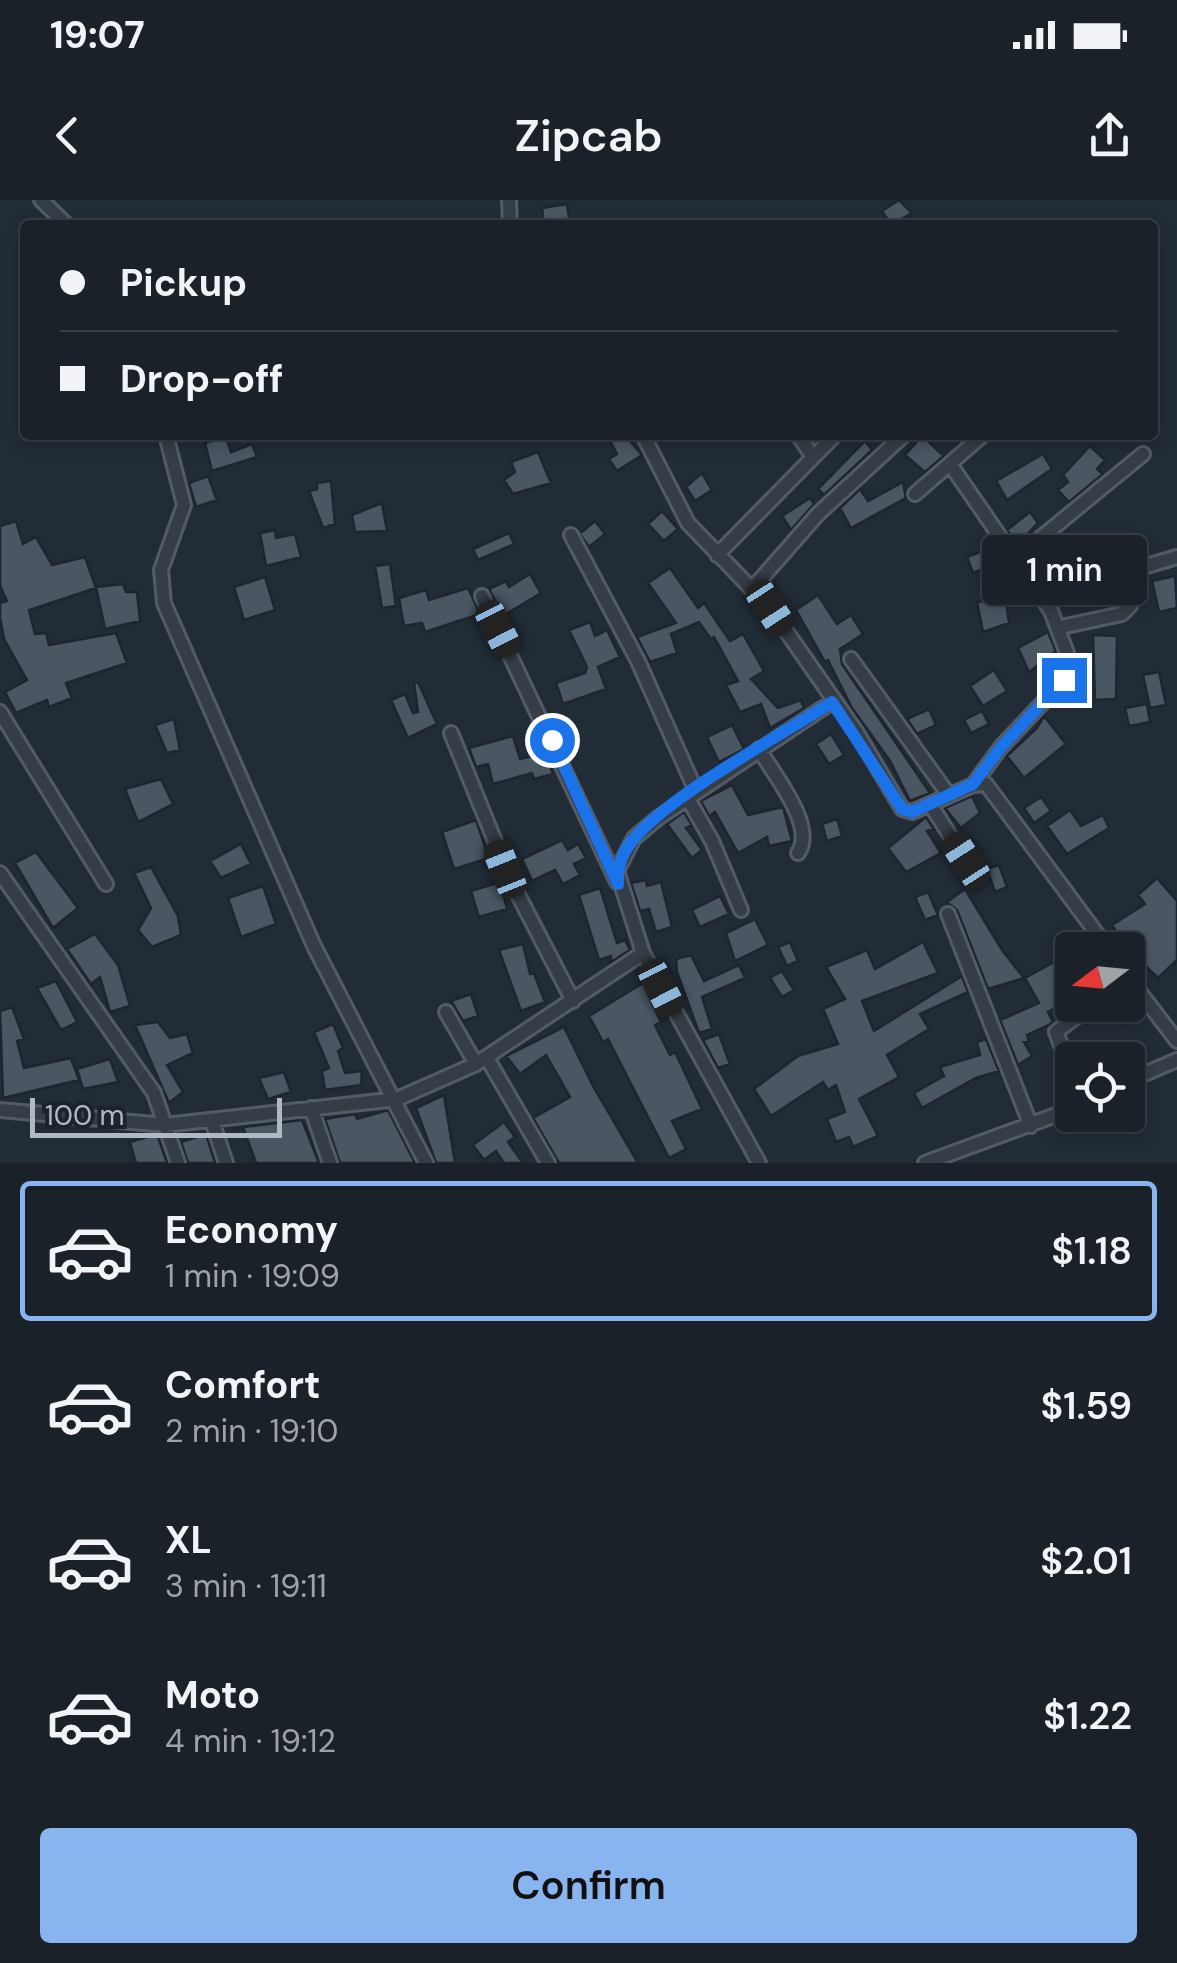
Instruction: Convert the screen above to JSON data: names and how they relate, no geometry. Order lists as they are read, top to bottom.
{
  "scale_bar": "100 m",
  "north": "left",
  "page": {
    "status": "19:07",
    "header": "Zipcab",
    "banner": ["Pickup", "Drop-off"],
    "bubble": "1 min",
    "scale": "100 m",
    "list": [
      {
        "name": "Economy",
        "note": "1 min · 19:09",
        "value": "$1.18"
      },
      {
        "name": "Comfort",
        "note": "2 min · 19:10",
        "value": "$1.59"
      },
      {
        "name": "XL",
        "note": "3 min · 19:11",
        "value": "$2.01"
      },
      {
        "name": "Moto",
        "note": "4 min · 19:12",
        "value": "$1.22"
      }
    ],
    "buttons": "Confirm"
  }
}
